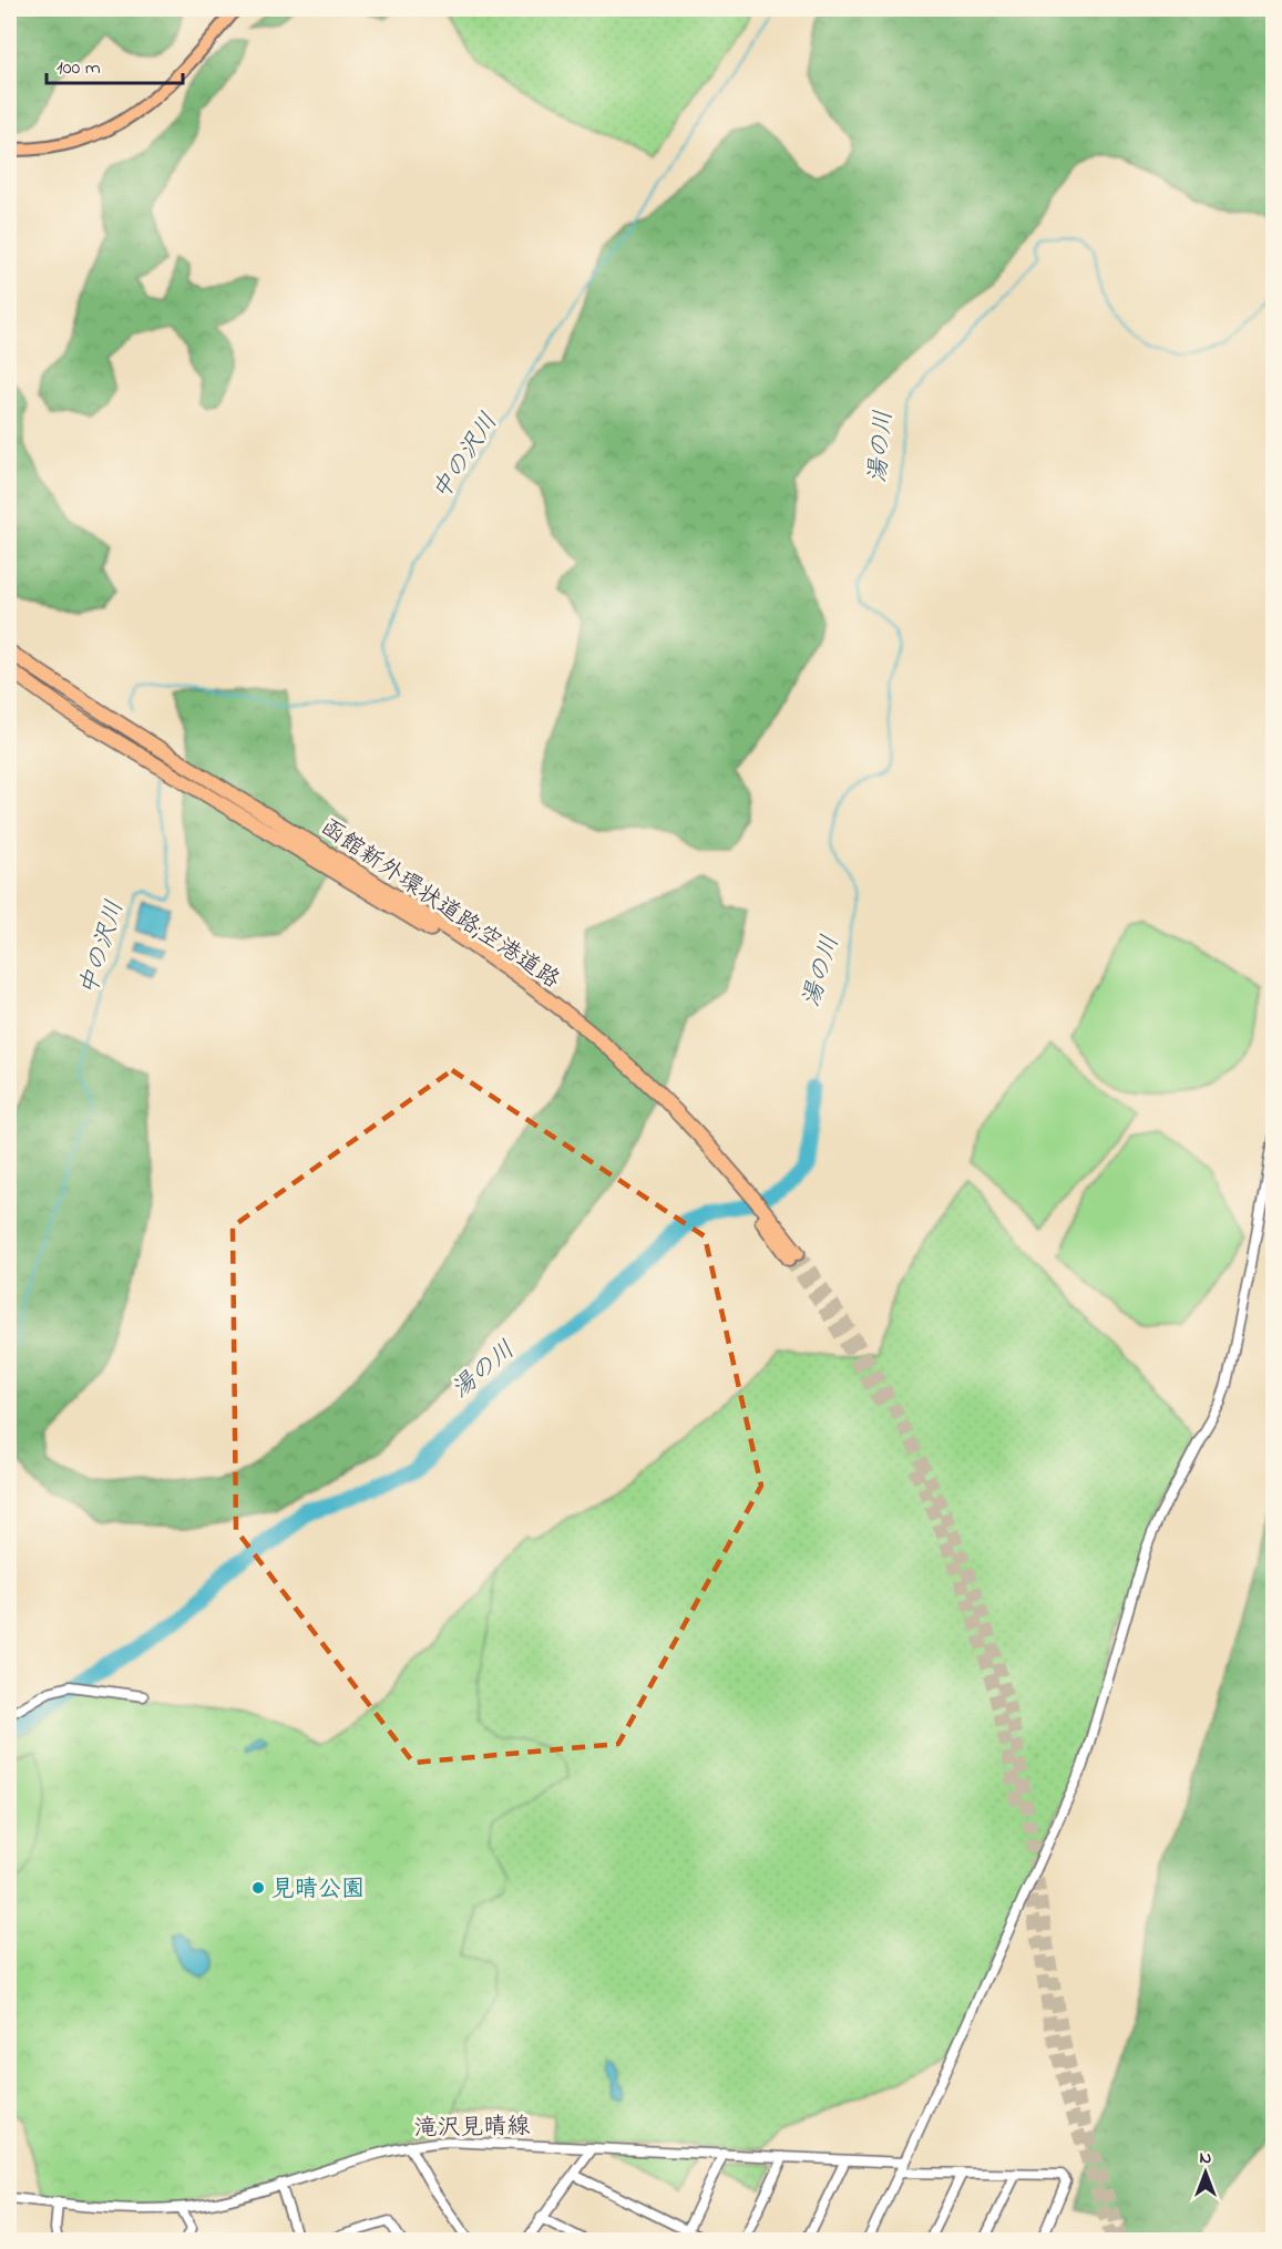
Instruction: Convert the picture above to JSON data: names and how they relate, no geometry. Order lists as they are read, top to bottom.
{
  "streets": {
    "highway": ["函館新外環状道路;空港道路"],
    "street": ["滝沢見晴線"]
  },
  "water": ["湯の川", "中の沢川"],
  "places": ["見晴公園"],
  "scale_bar": "100 m",
  "north": "top"
}
